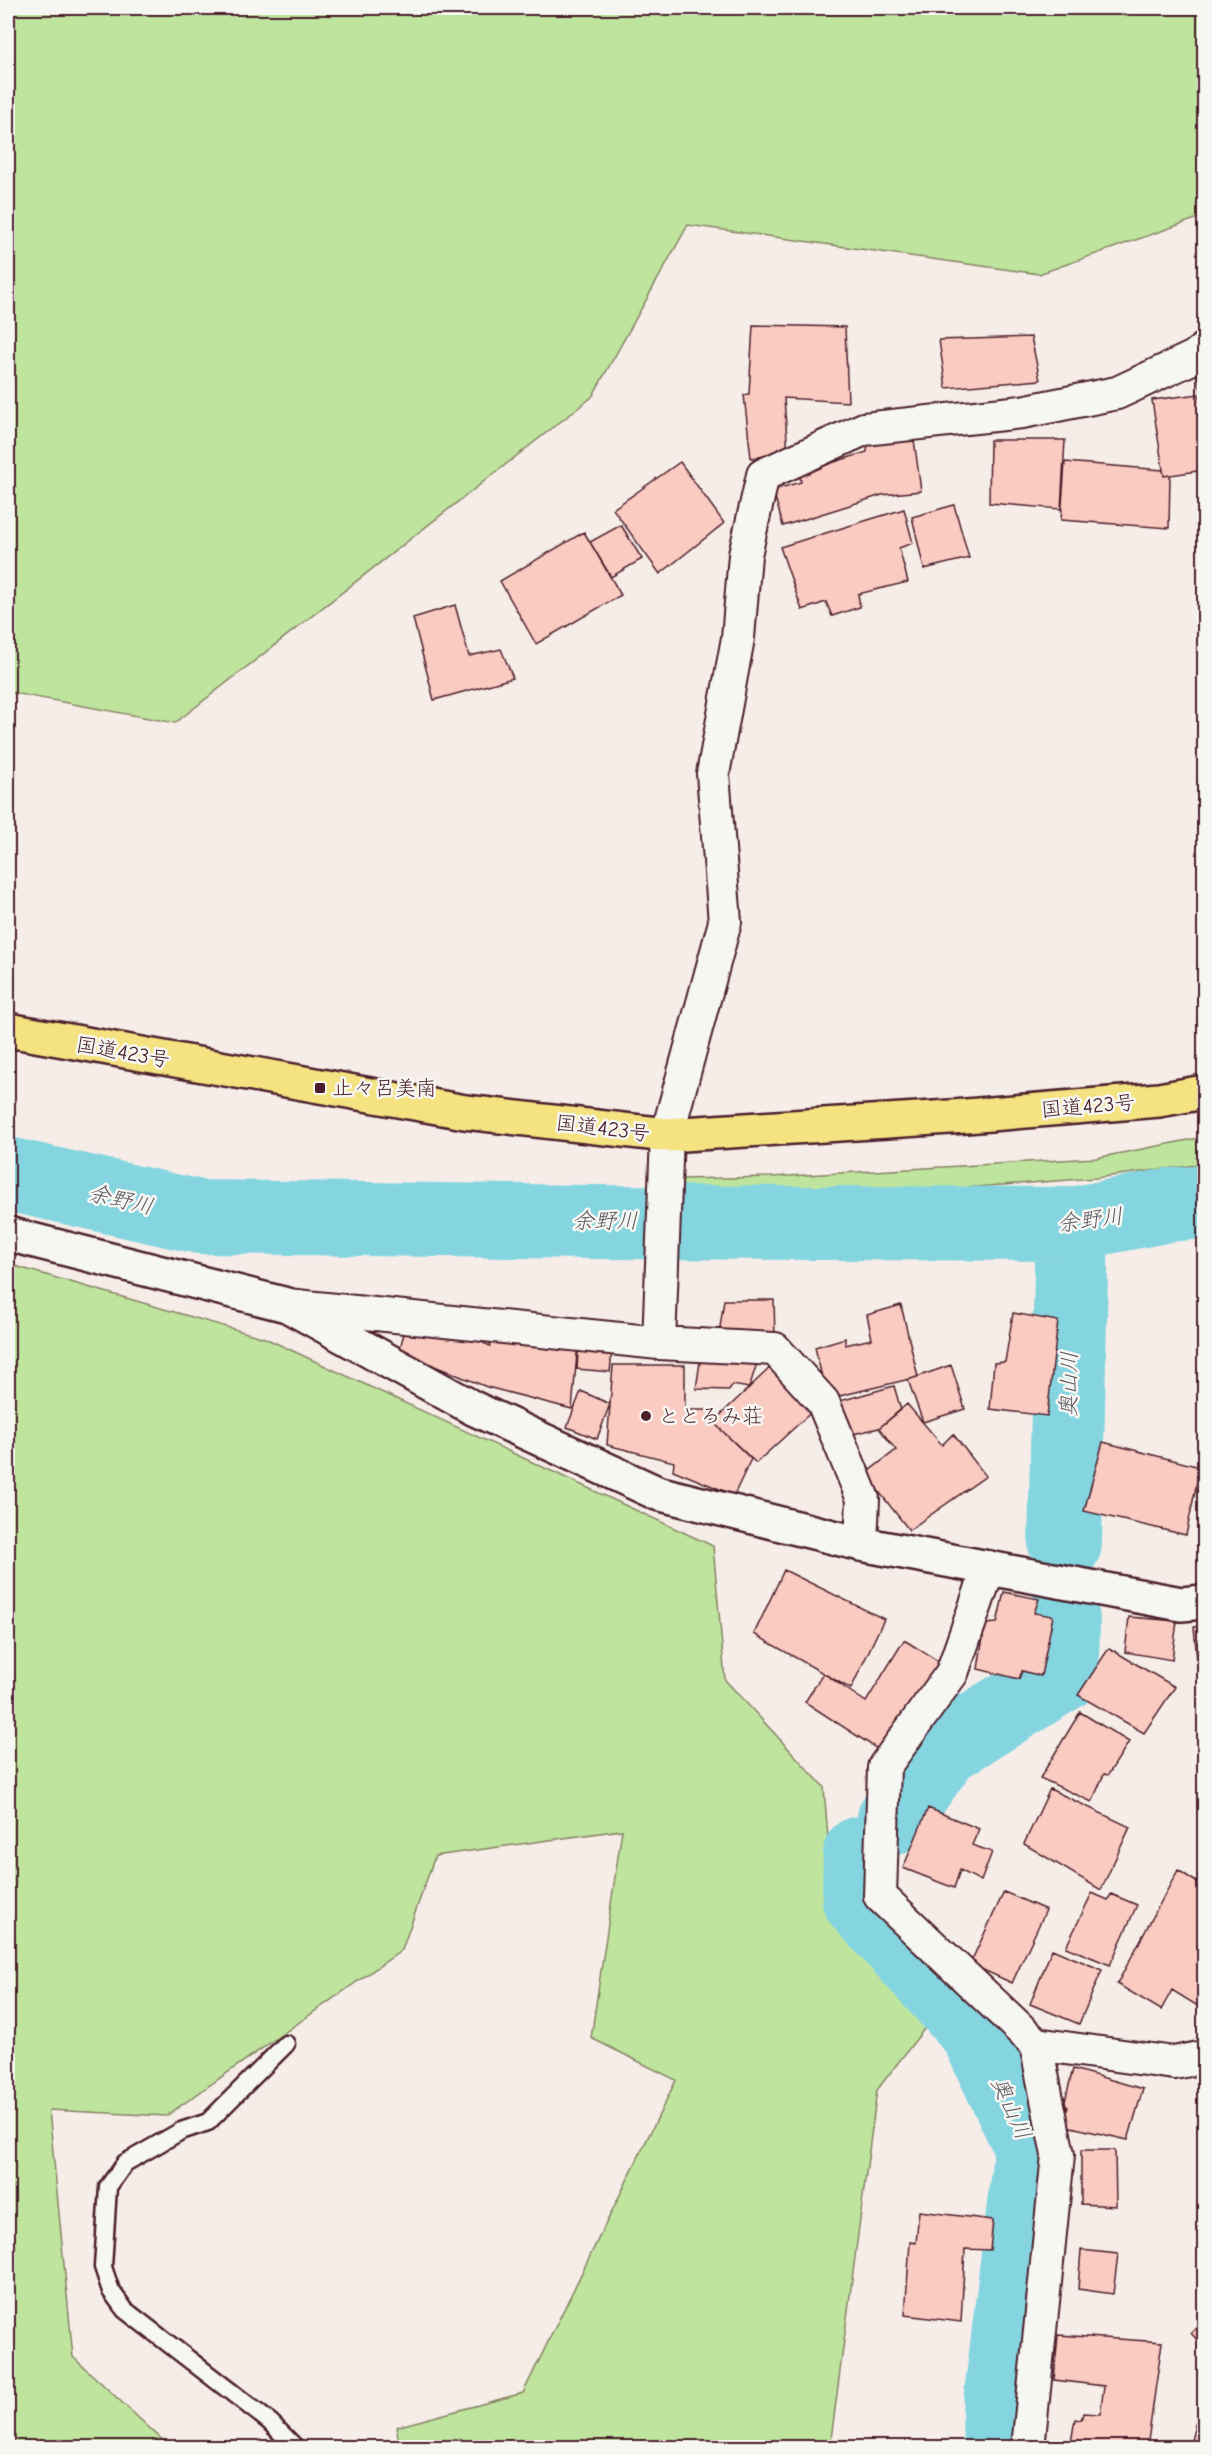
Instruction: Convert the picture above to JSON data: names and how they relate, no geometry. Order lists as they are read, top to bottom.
{
  "streets": {
    "highway": ["国道423号"]
  },
  "water": ["余野川", "奥山川"],
  "places": {
    "transit": ["止々呂美南"],
    "other": ["ととろみ荘"]
  }
}
